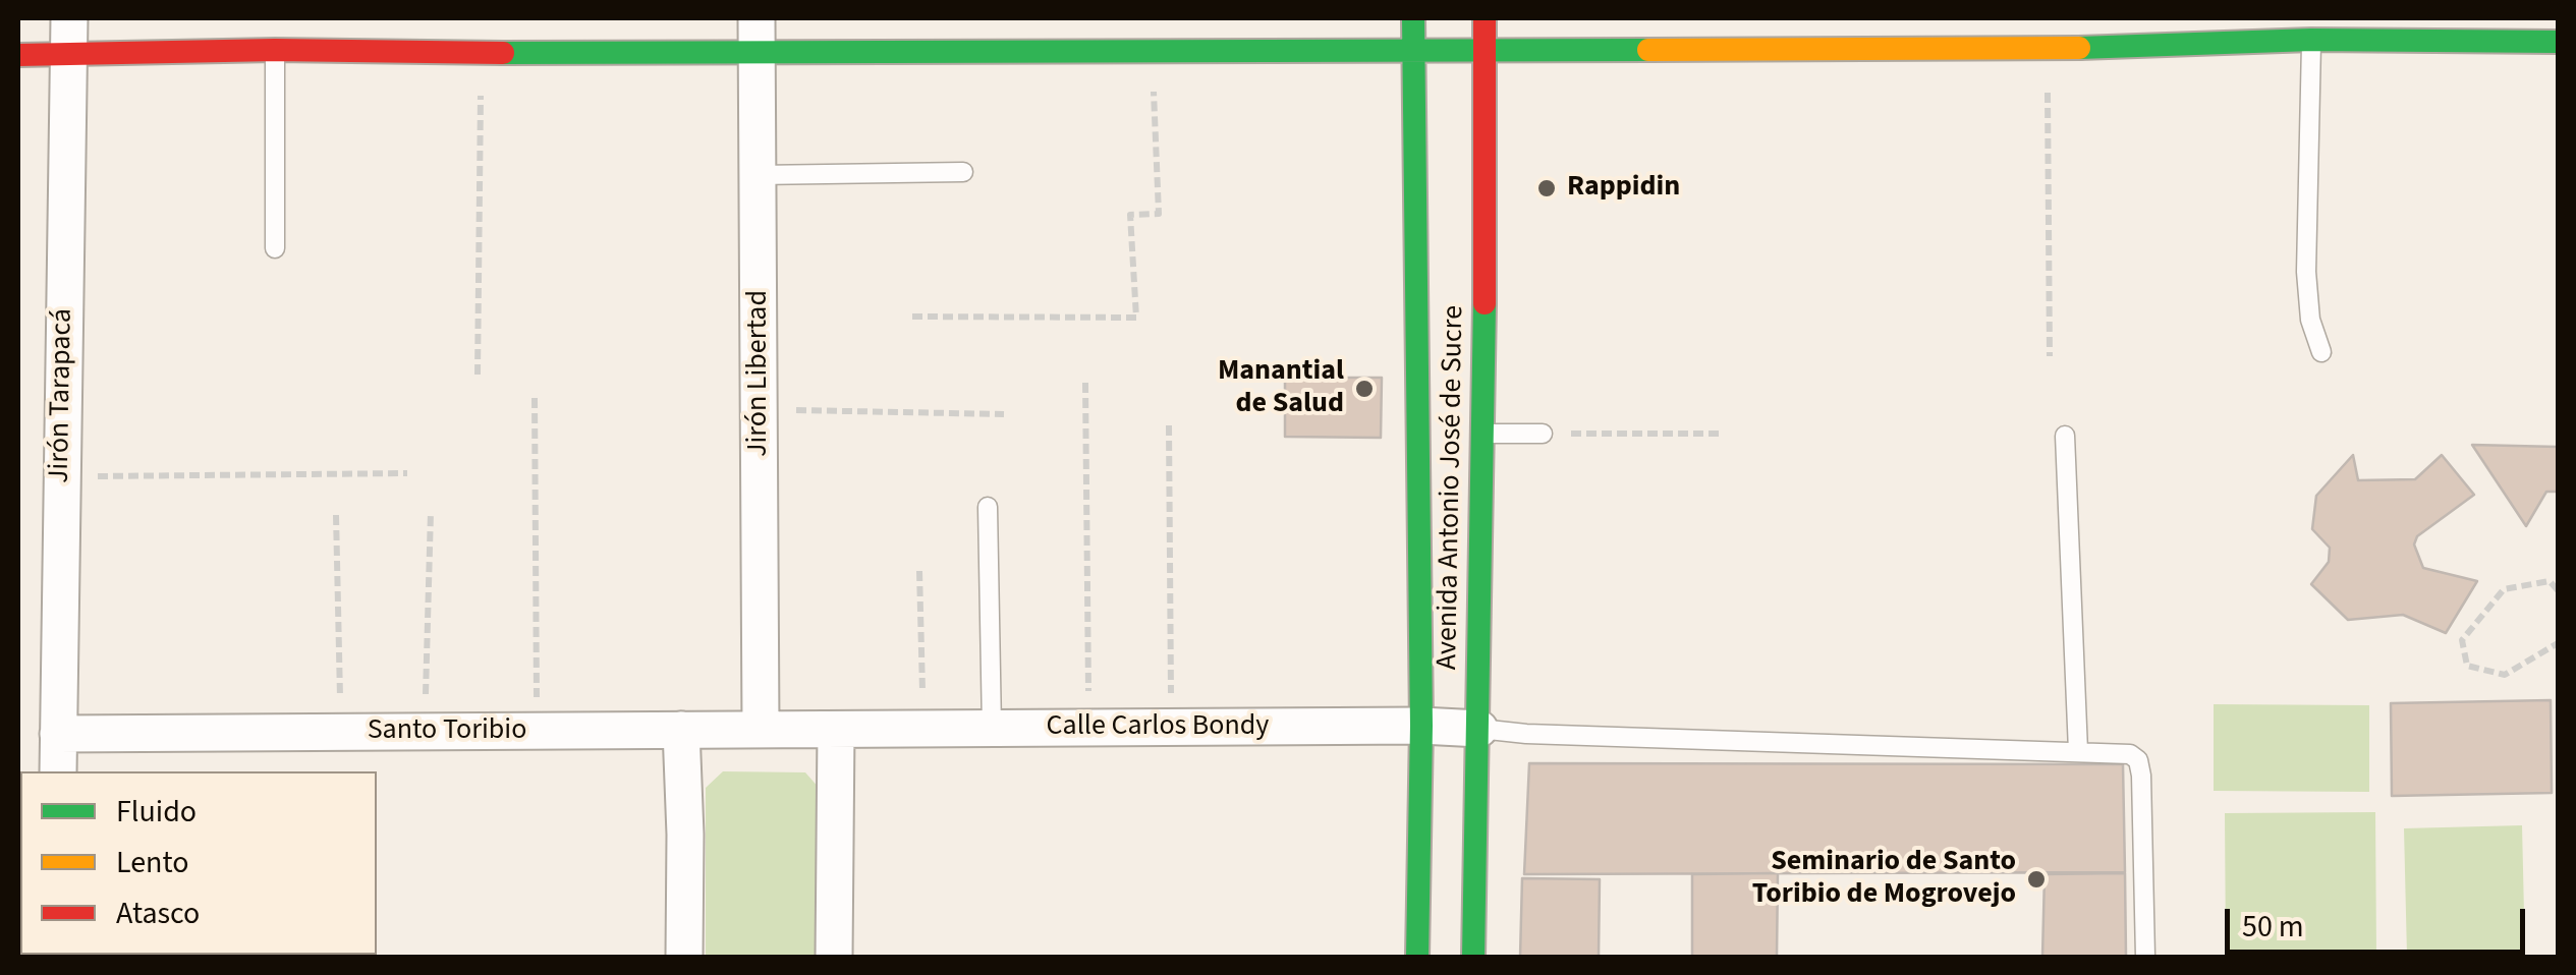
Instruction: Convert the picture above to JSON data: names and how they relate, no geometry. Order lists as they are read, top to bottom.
{
  "streets": {
    "street": [
      "Jirón Libertad",
      "Jirón Tarapacá",
      "Avenida Antonio José de Sucre",
      "Calle Carlos Bondy",
      "Santo Toribio"
    ]
  },
  "crossings": [
    ["Jirón Libertad", "Santo Toribio"],
    ["Jirón Tarapacá", "Santo Toribio"],
    ["Avenida Antonio José de Sucre", "Calle Carlos Bondy"],
    ["Calle Carlos Bondy", "Santo Toribio"]
  ],
  "places": ["Rappidin", "Manantial de Salud", "Seminario de Santo Toribio de Mogrovejo"],
  "legend": ["Fluido", "Lento", "Atasco"],
  "scale_bar": "50 m"
}
